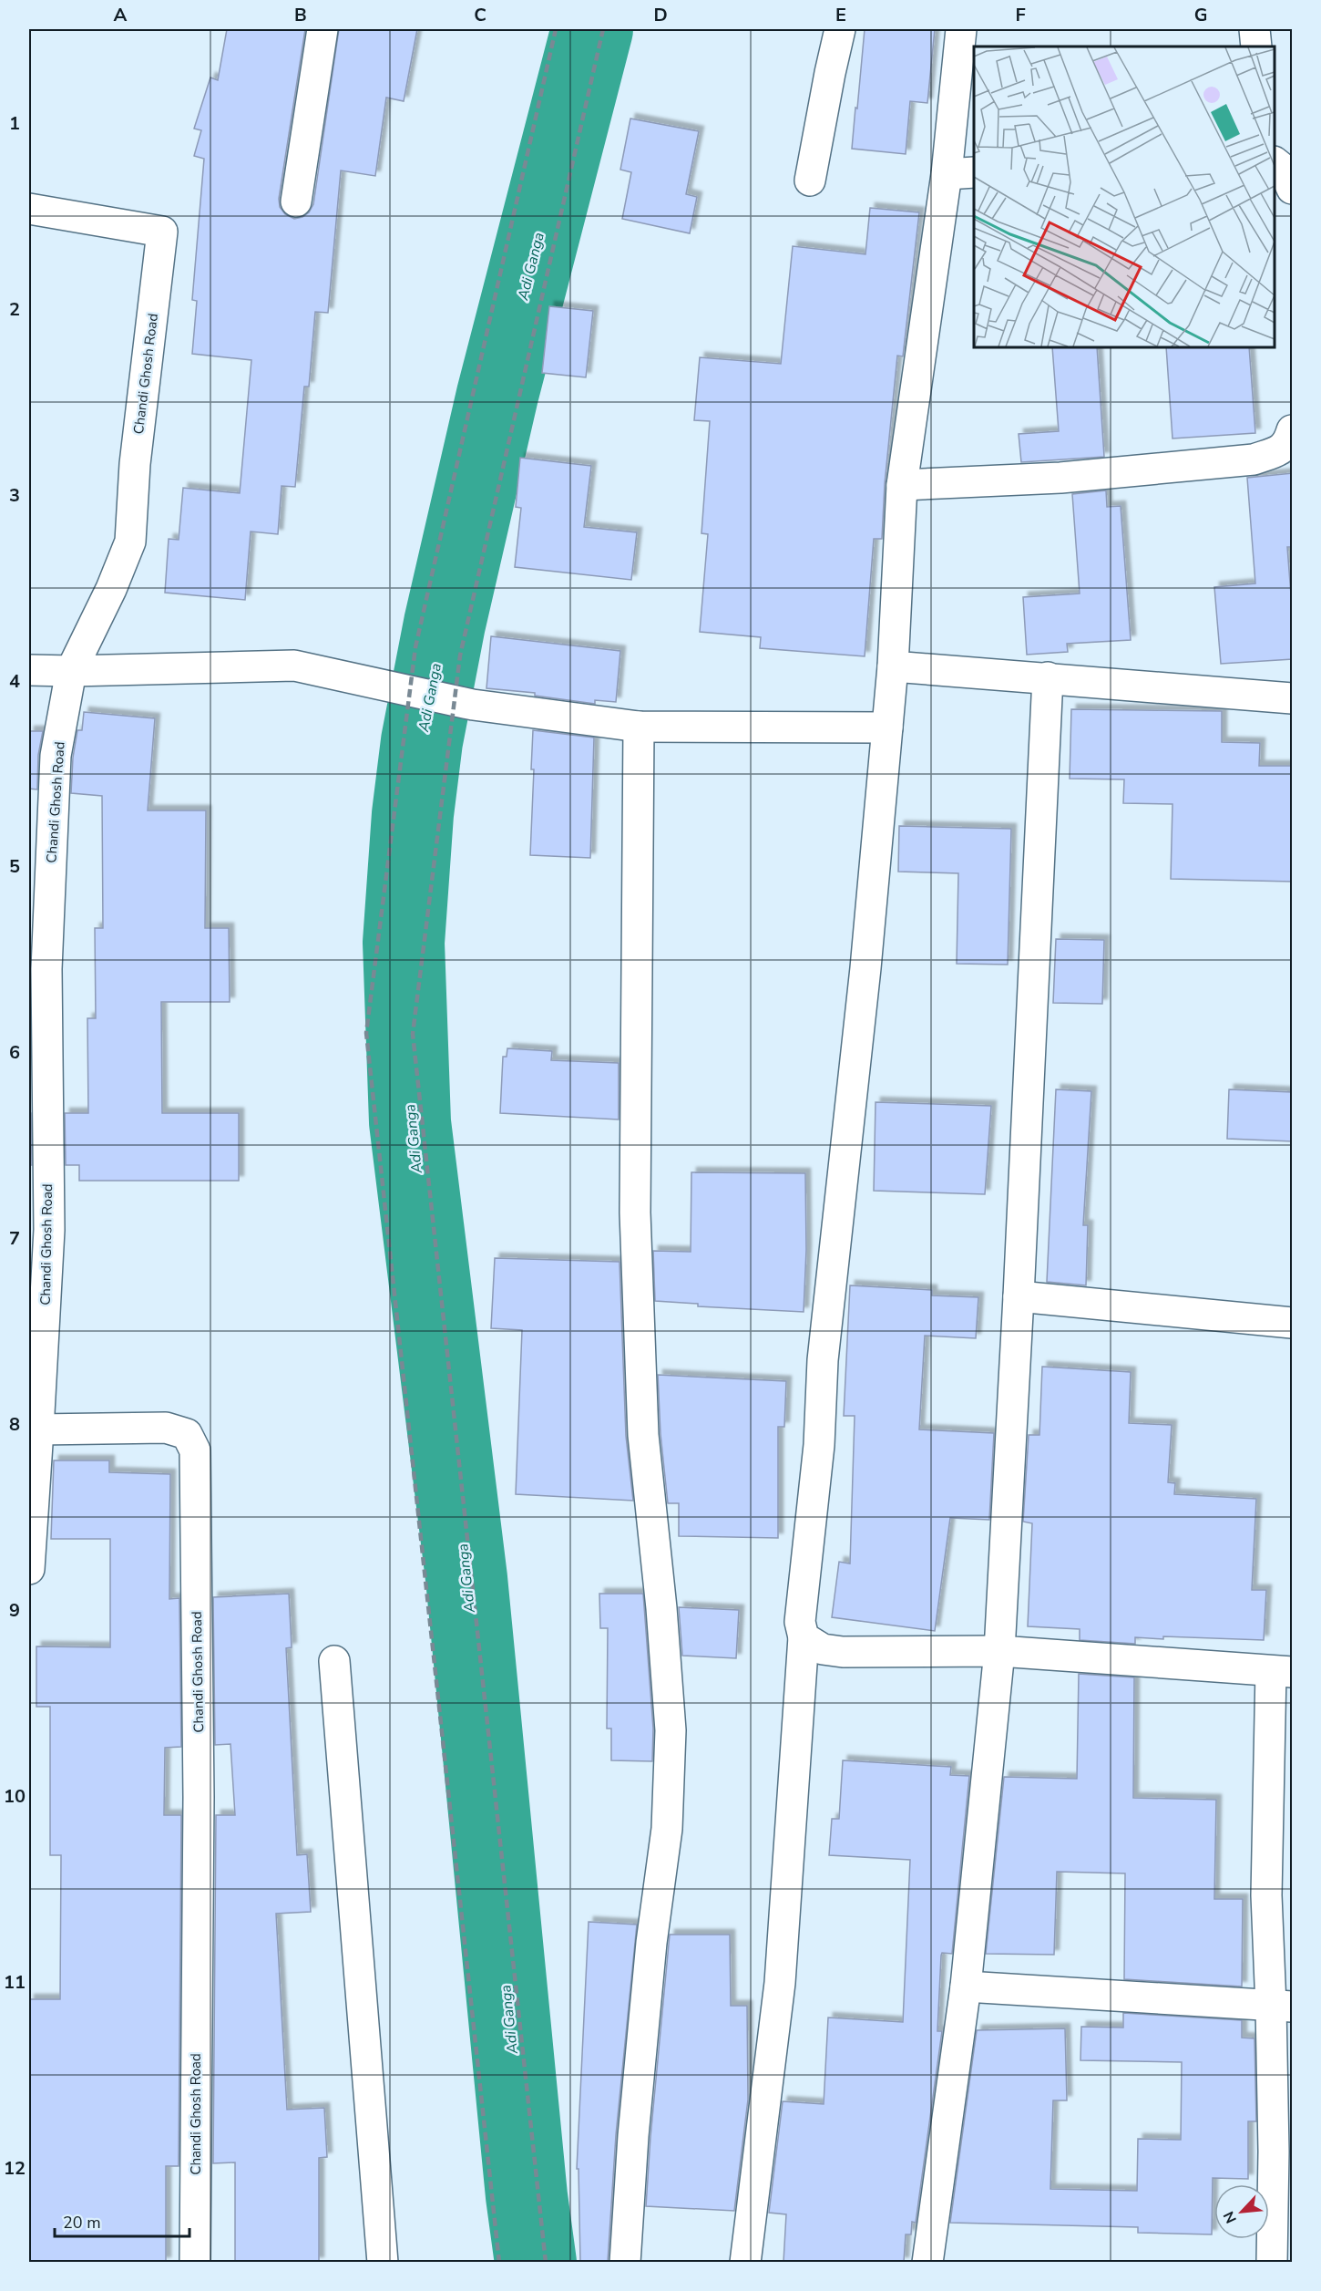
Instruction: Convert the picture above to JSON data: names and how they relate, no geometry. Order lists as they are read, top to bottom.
{
  "streets": {
    "street": ["Chandi Ghosh Road"]
  },
  "water": ["Adi Ganga"],
  "scale_bar": "20 m",
  "north": "bottom left",
  "grid": {
    "columns": [
      "A",
      "B",
      "C",
      "D",
      "E",
      "F",
      "G"
    ],
    "rows": [
      "1",
      "2",
      "3",
      "4",
      "5",
      "6",
      "7",
      "8",
      "9",
      "10",
      "11",
      "12"
    ]
  }
}
